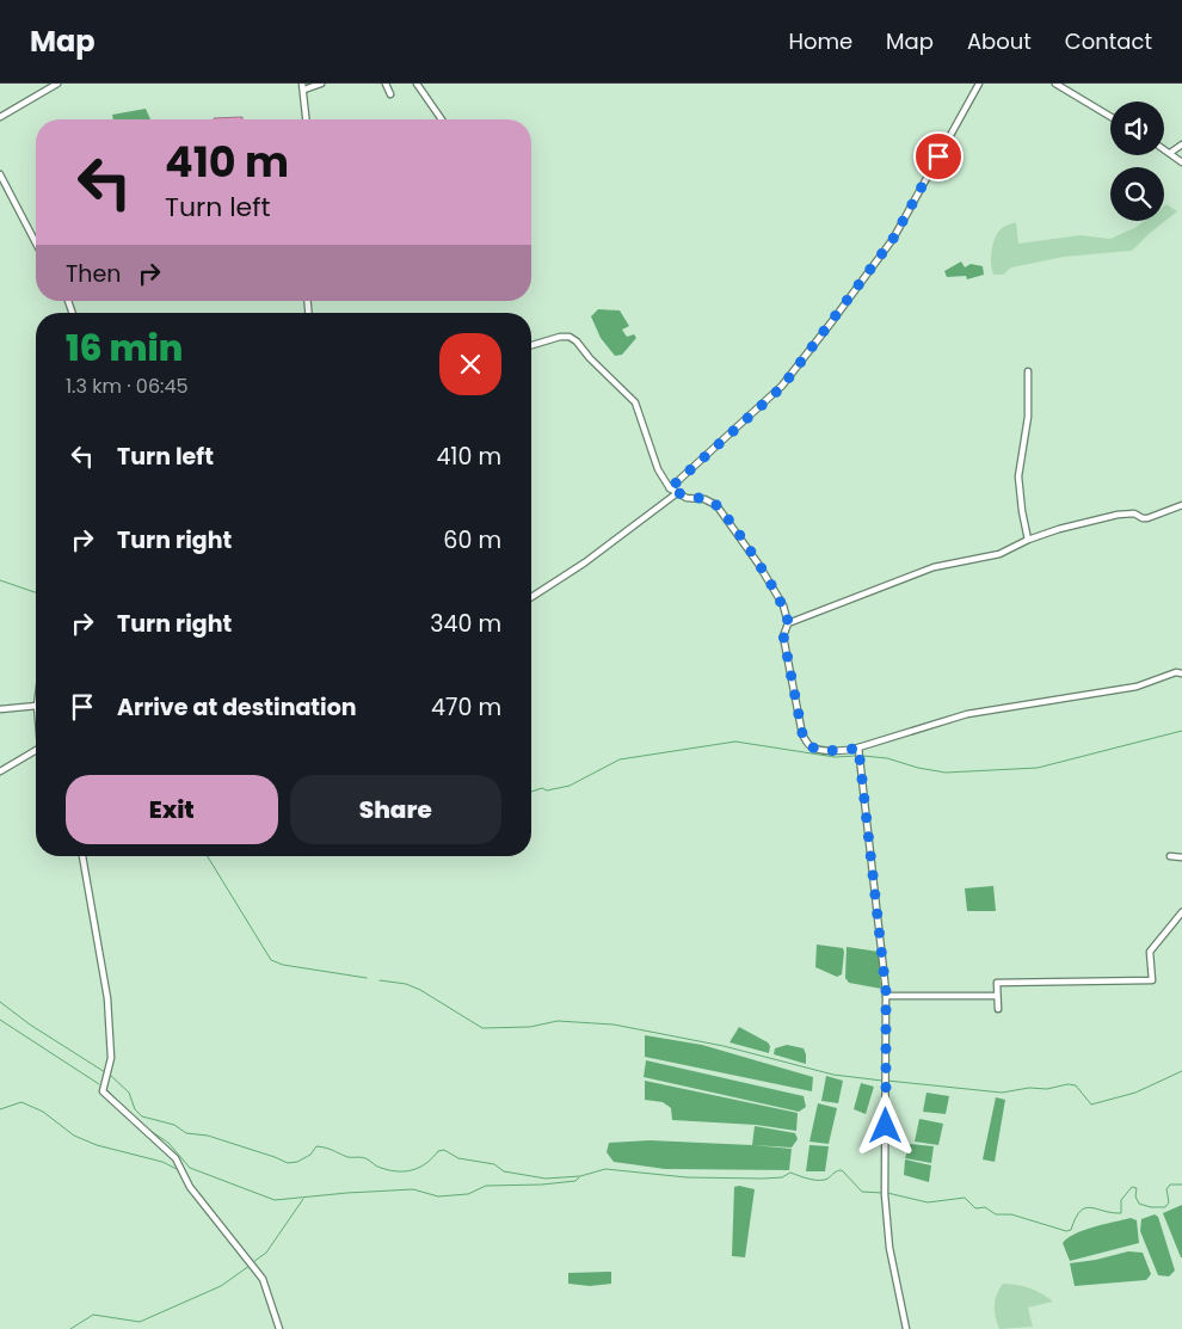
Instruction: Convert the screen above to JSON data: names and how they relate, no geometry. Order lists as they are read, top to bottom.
{
  "page": {
    "header": "Map",
    "nav": [
      "Home",
      "Map",
      "About",
      "Contact"
    ],
    "turn": ["410 m", "Turn left"],
    "then": "Then",
    "heading": ["16 min", "1.3 km · 06:45"],
    "list": [
      {
        "name": "Turn left",
        "value": "410 m"
      },
      {
        "name": "Turn right",
        "value": "60 m"
      },
      {
        "name": "Turn right",
        "value": "340 m"
      },
      {
        "name": "Arrive at destination",
        "value": "470 m"
      }
    ],
    "buttons": ["Exit", "Share"]
  }
}
